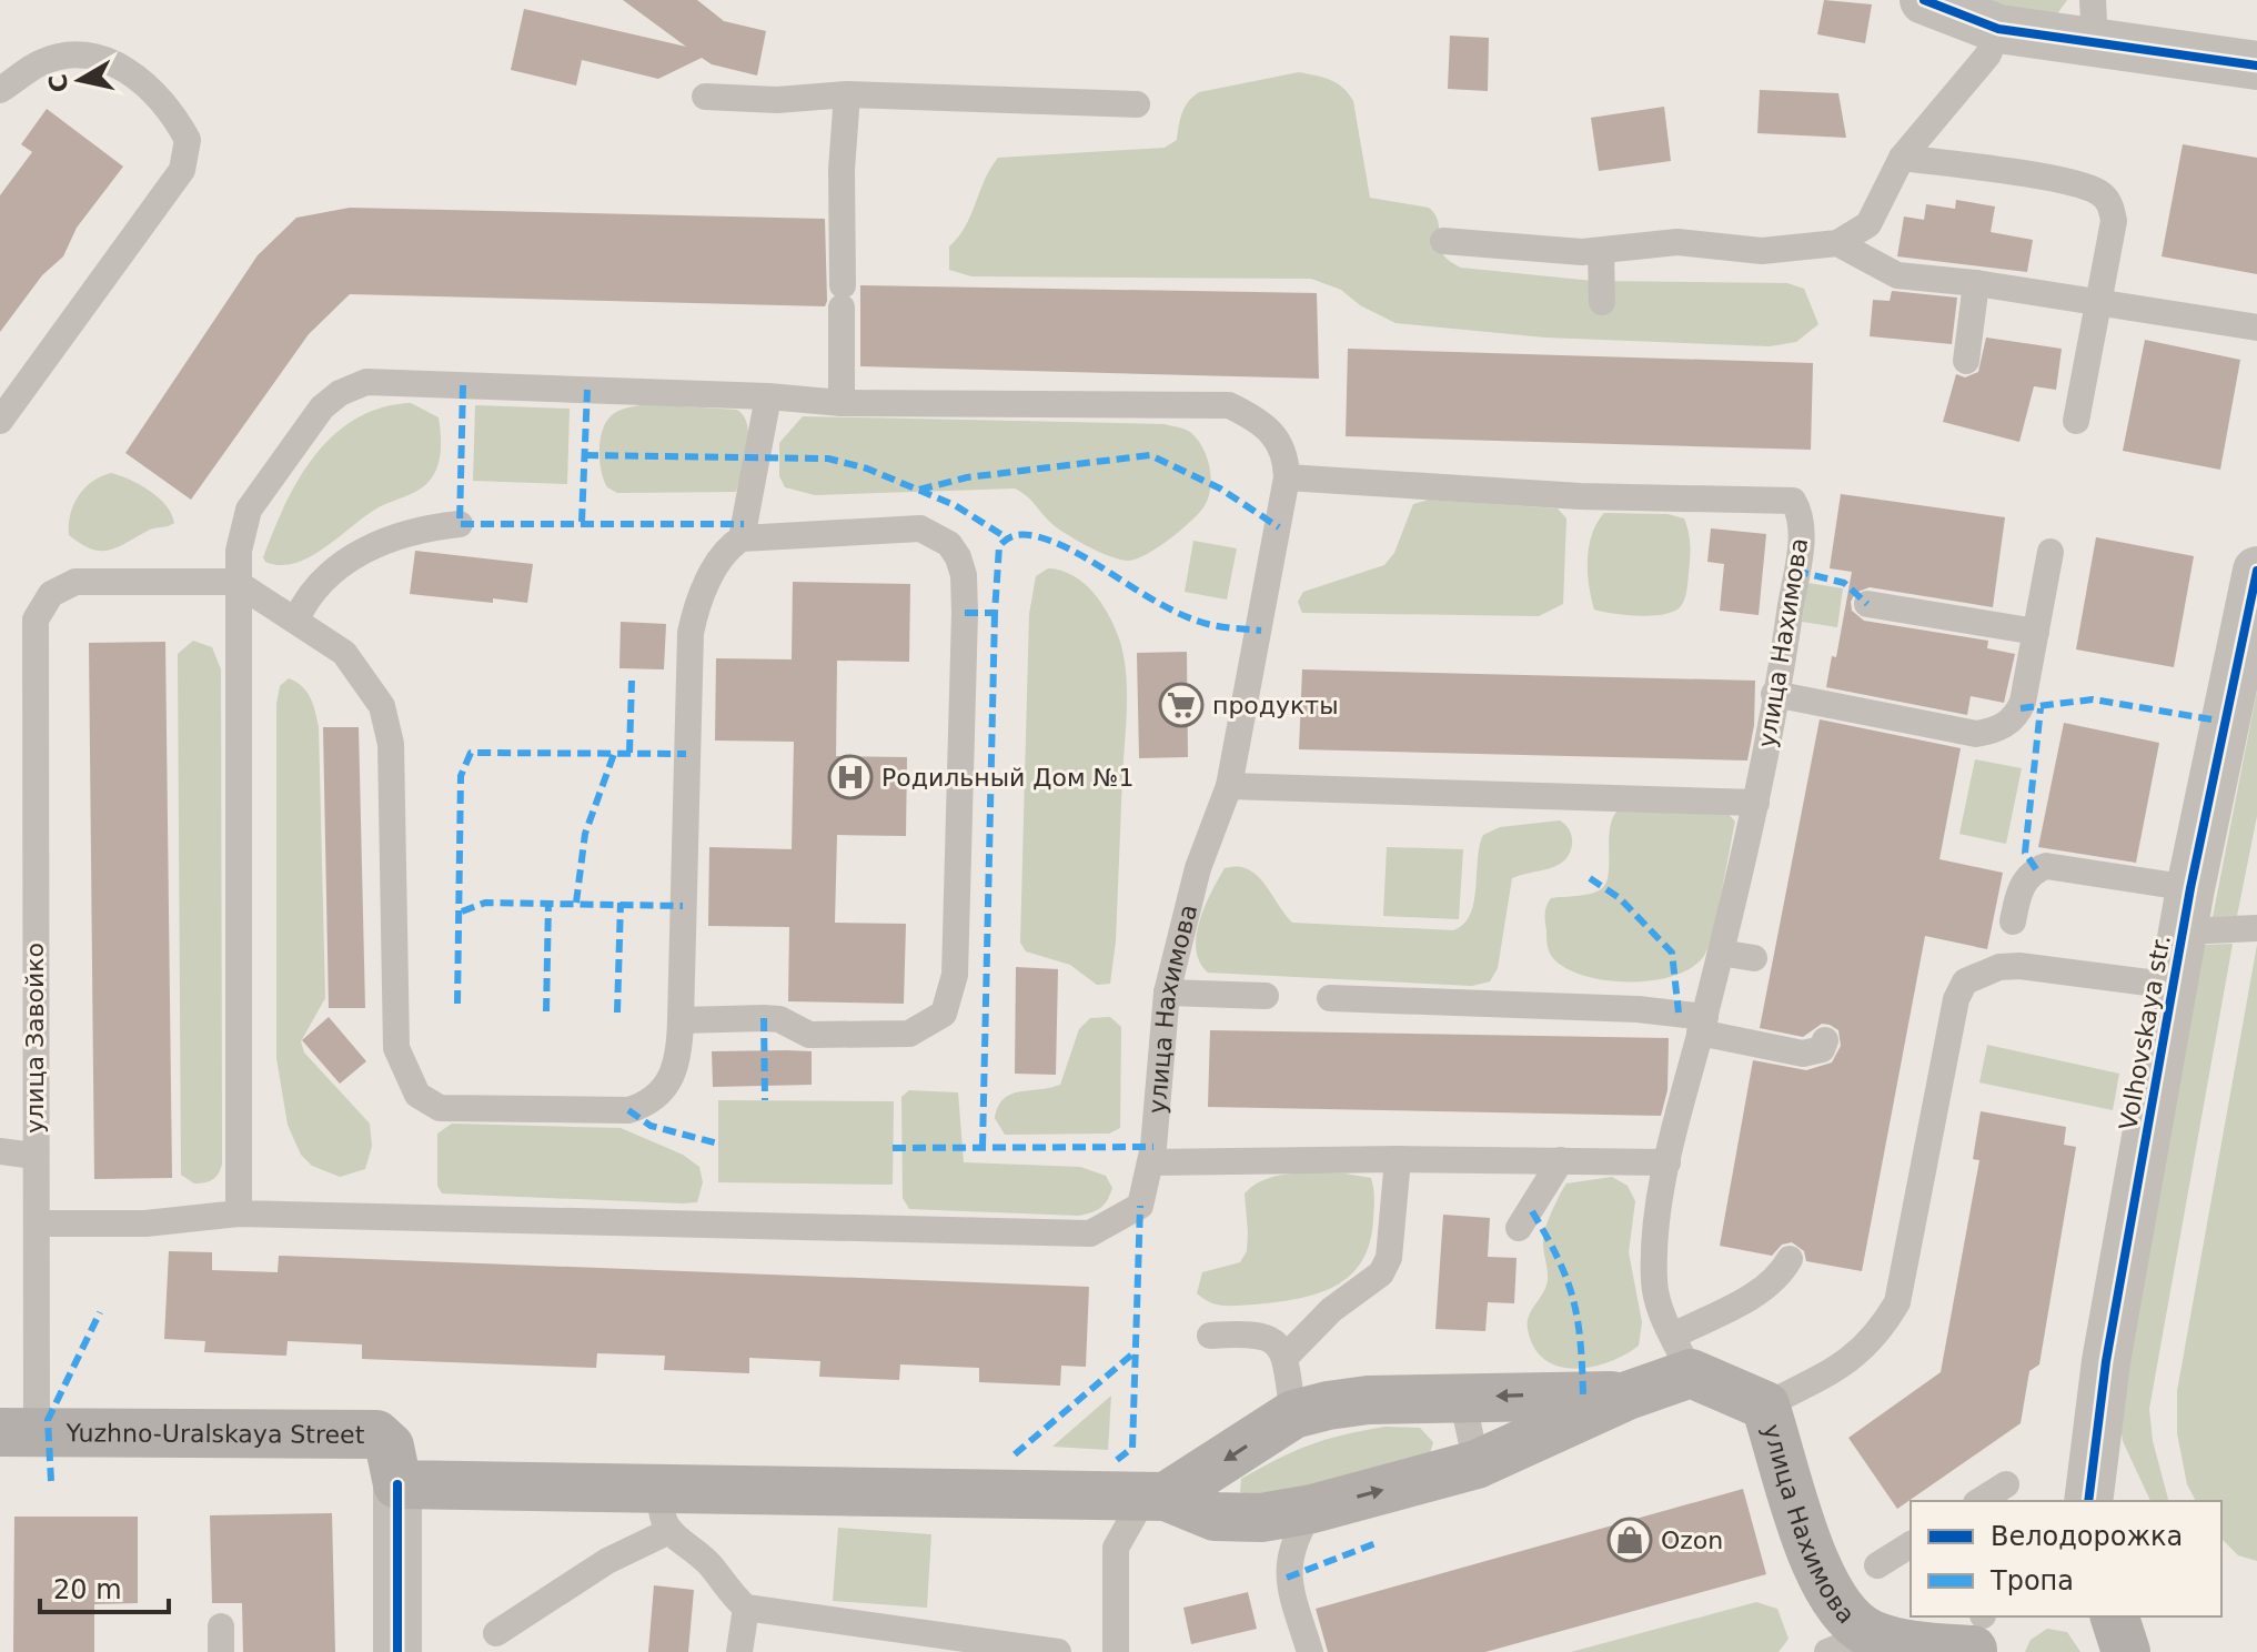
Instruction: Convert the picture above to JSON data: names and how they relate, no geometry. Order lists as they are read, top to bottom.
{
  "streets": {
    "main road": ["улица Нахимова", "Yuzhno-Uralskaya Street"],
    "street": ["Volhovskaya str."],
    "lane": ["улица Завойко"]
  },
  "crossings": [
    ["улица Нахимова", "улица Завойко"],
    ["улица Завойко", "Yuzhno-Uralskaya Street"]
  ],
  "places": {
    "supermarket": ["продукты"],
    "hospital": ["Родильный Дом №1"],
    "shop": ["Ozon"]
  },
  "legend": ["Велодорожка", "Тропа"],
  "scale_bar": "20 m",
  "north": "left"
}
